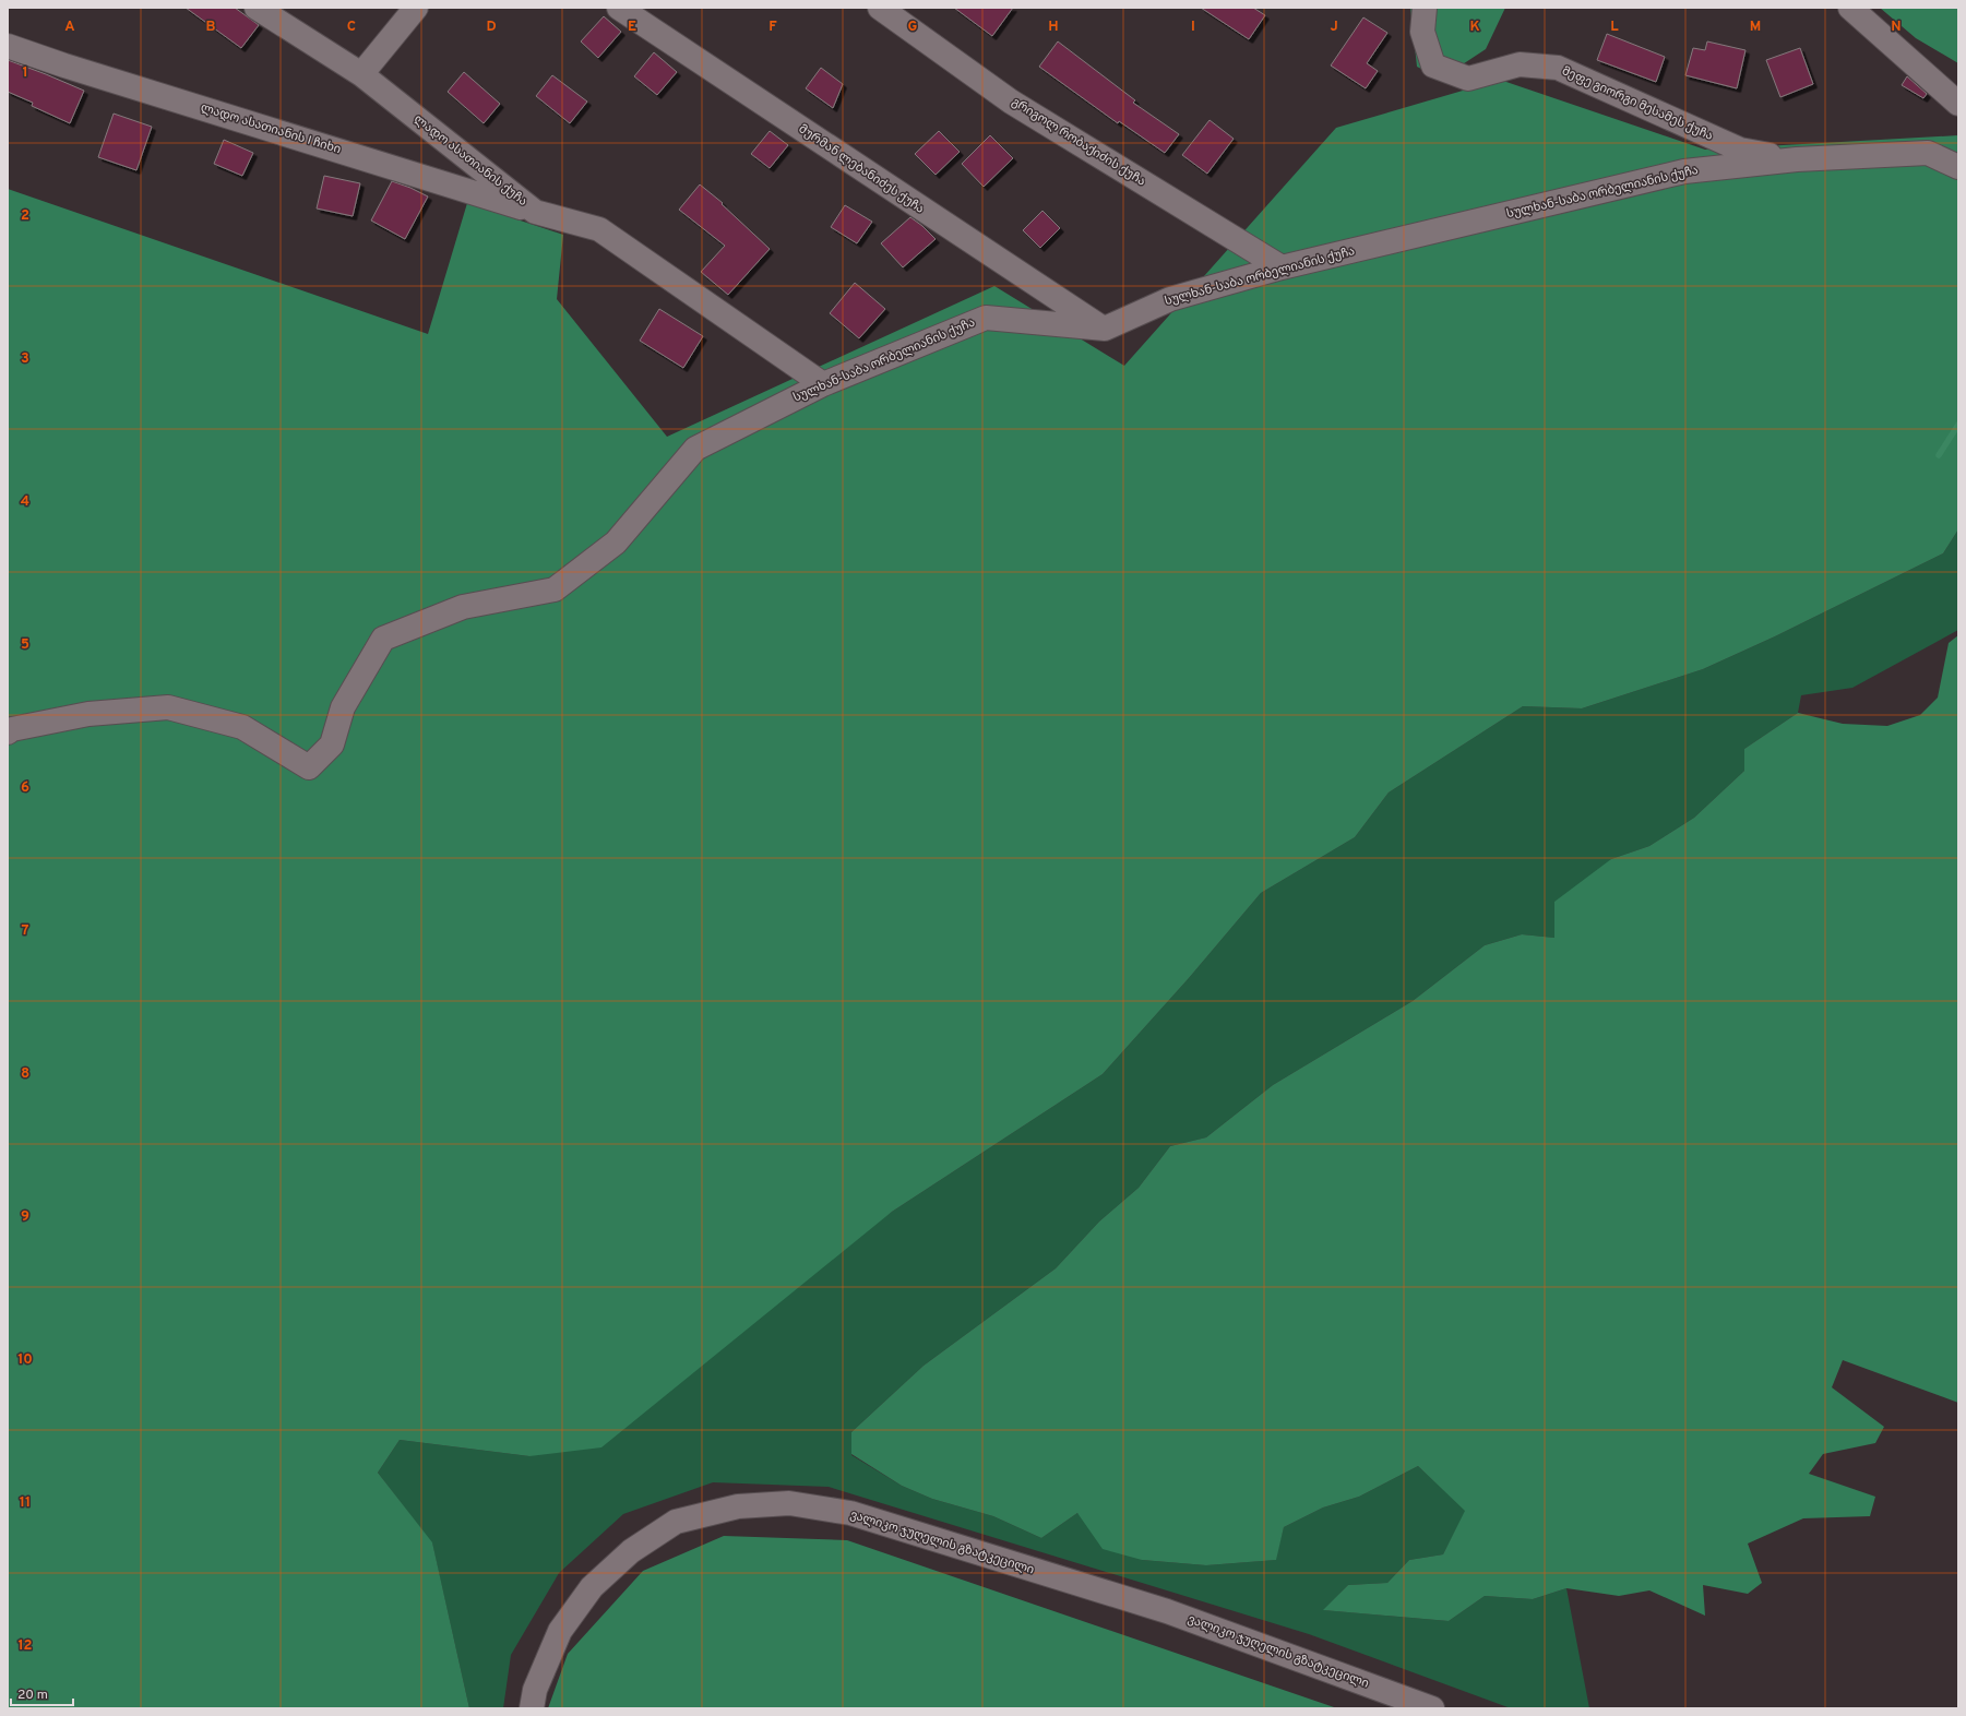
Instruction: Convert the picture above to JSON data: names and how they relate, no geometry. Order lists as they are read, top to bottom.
{
  "streets": {
    "street": [
      "მეფე გიორგი მესამეს ქუჩა",
      "ლადო ასათიანის I ჩიხი",
      "გრიგოლ რობაქიძის ქუჩა",
      "ლადო ასათიანის ქუჩა",
      "მურმან ლებანიძეს ქუჩა",
      "სულხან-საბა ორბელიანის ქუჩა",
      "ვალიკო ჯუღელის გზატკეცილი"
    ]
  },
  "crossings": [
    ["მეფე გიორგი მესამეს ქუჩა", "სულხან-საბა ორბელიანის ქუჩა"],
    ["ლადო ასათიანის I ჩიხი", "ლადო ასათიანის ქუჩა"],
    ["გრიგოლ რობაქიძის ქუჩა", "სულხან-საბა ორბელიანის ქუჩა"],
    ["ლადო ასათიანის ქუჩა", "სულხან-საბა ორბელიანის ქუჩა"],
    ["მურმან ლებანიძეს ქუჩა", "სულხან-საბა ორბელიანის ქუჩა"]
  ],
  "scale_bar": "20 m",
  "grid": {
    "columns": [
      "A",
      "B",
      "C",
      "D",
      "E",
      "F",
      "G",
      "H",
      "I",
      "J",
      "K",
      "L",
      "M",
      "N"
    ],
    "rows": [
      "1",
      "2",
      "3",
      "4",
      "5",
      "6",
      "7",
      "8",
      "9",
      "10",
      "11",
      "12"
    ]
  }
}
